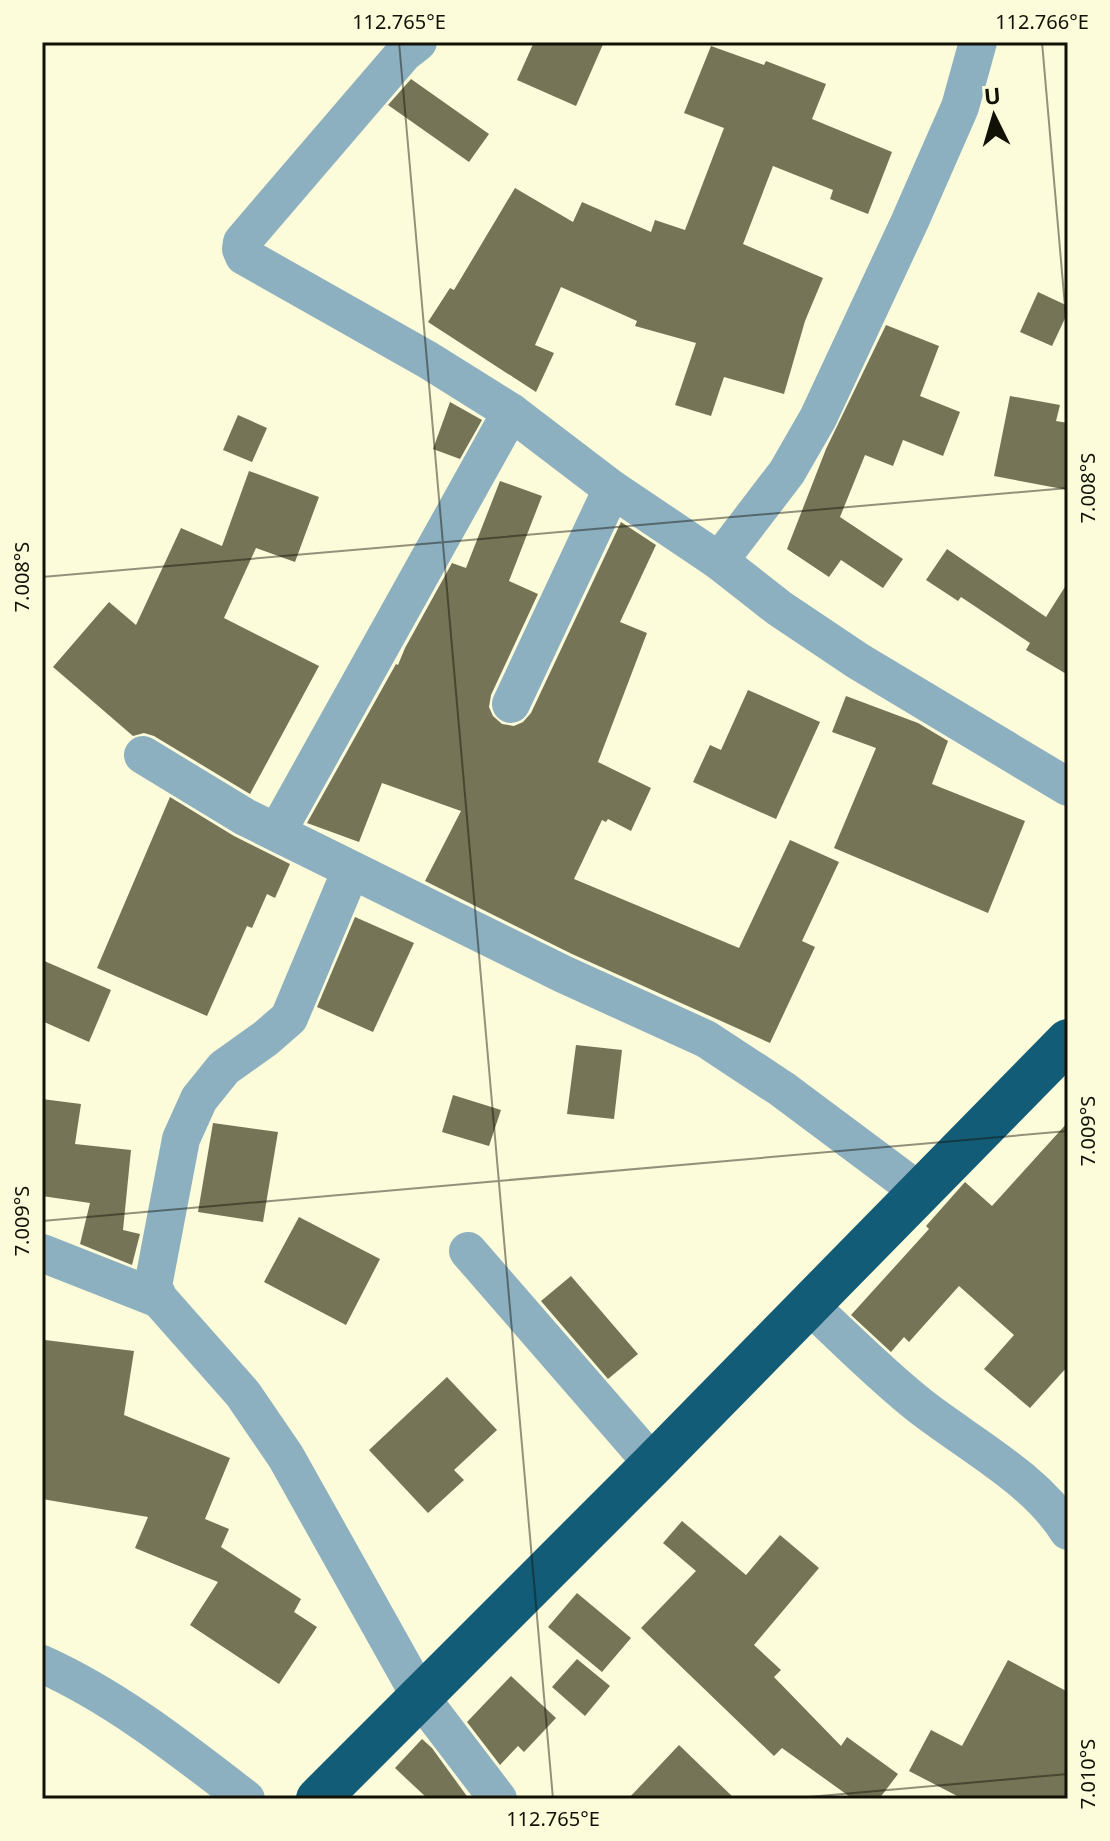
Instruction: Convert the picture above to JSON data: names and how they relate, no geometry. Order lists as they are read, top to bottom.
{
  "north": "top",
  "coordinates": [
    "112.765°E",
    "112.766°E",
    "7.008°S",
    "7.009°S",
    "7.010°S"
  ]
}
